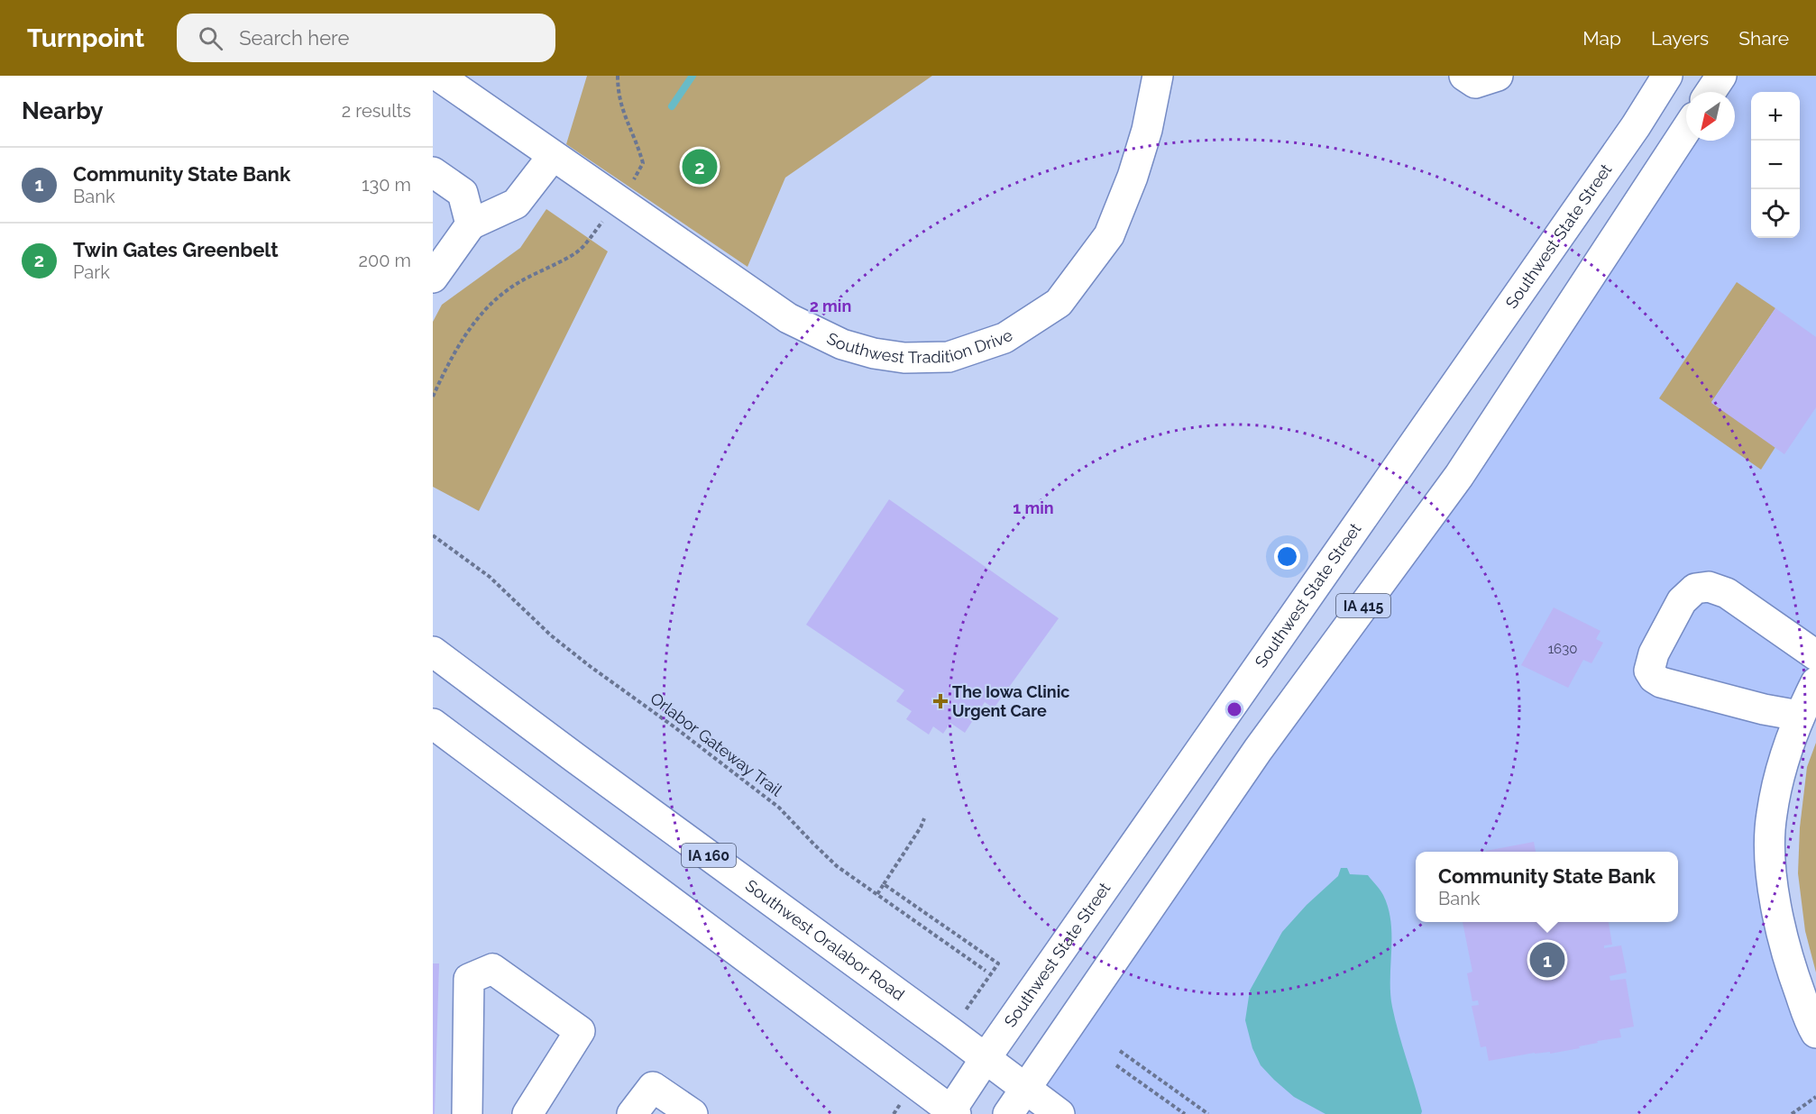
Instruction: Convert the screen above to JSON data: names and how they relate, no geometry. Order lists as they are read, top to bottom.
{
  "streets": {
    "main road": [
      "Southwest State Street",
      "Southwest Tradition Drive",
      "IA 415",
      "IA 160",
      "Southwest Oralabor Road"
    ],
    "path": ["Orlabor Gateway Trail"]
  },
  "crossings": [
    ["Southwest State Street", "Southwest Oralabor Road"],
    ["IA 415", "Southwest Oralabor Road"]
  ],
  "places": {
    "health": ["The Iowa Clinic Urgent Care"]
  },
  "house_numbers": ["1630"],
  "north": "bottom left",
  "page": {
    "header": "Turnpoint",
    "search": "Search here",
    "nav": ["Map", "Layers", "Share"],
    "heading": ["Nearby", "2 results"],
    "map_buttons": ["+", "−"],
    "list": [
      {
        "mark": "1",
        "name": "Community State Bank",
        "note": "Bank",
        "value": "130 m"
      },
      {
        "mark": "2",
        "name": "Twin Gates Greenbelt",
        "note": "Park",
        "value": "200 m"
      }
    ],
    "pins": ["2", "1"],
    "popup": ["Community State Bank", "Bank"]
  },
  "rings": ["2 min", "1 min"]
}
